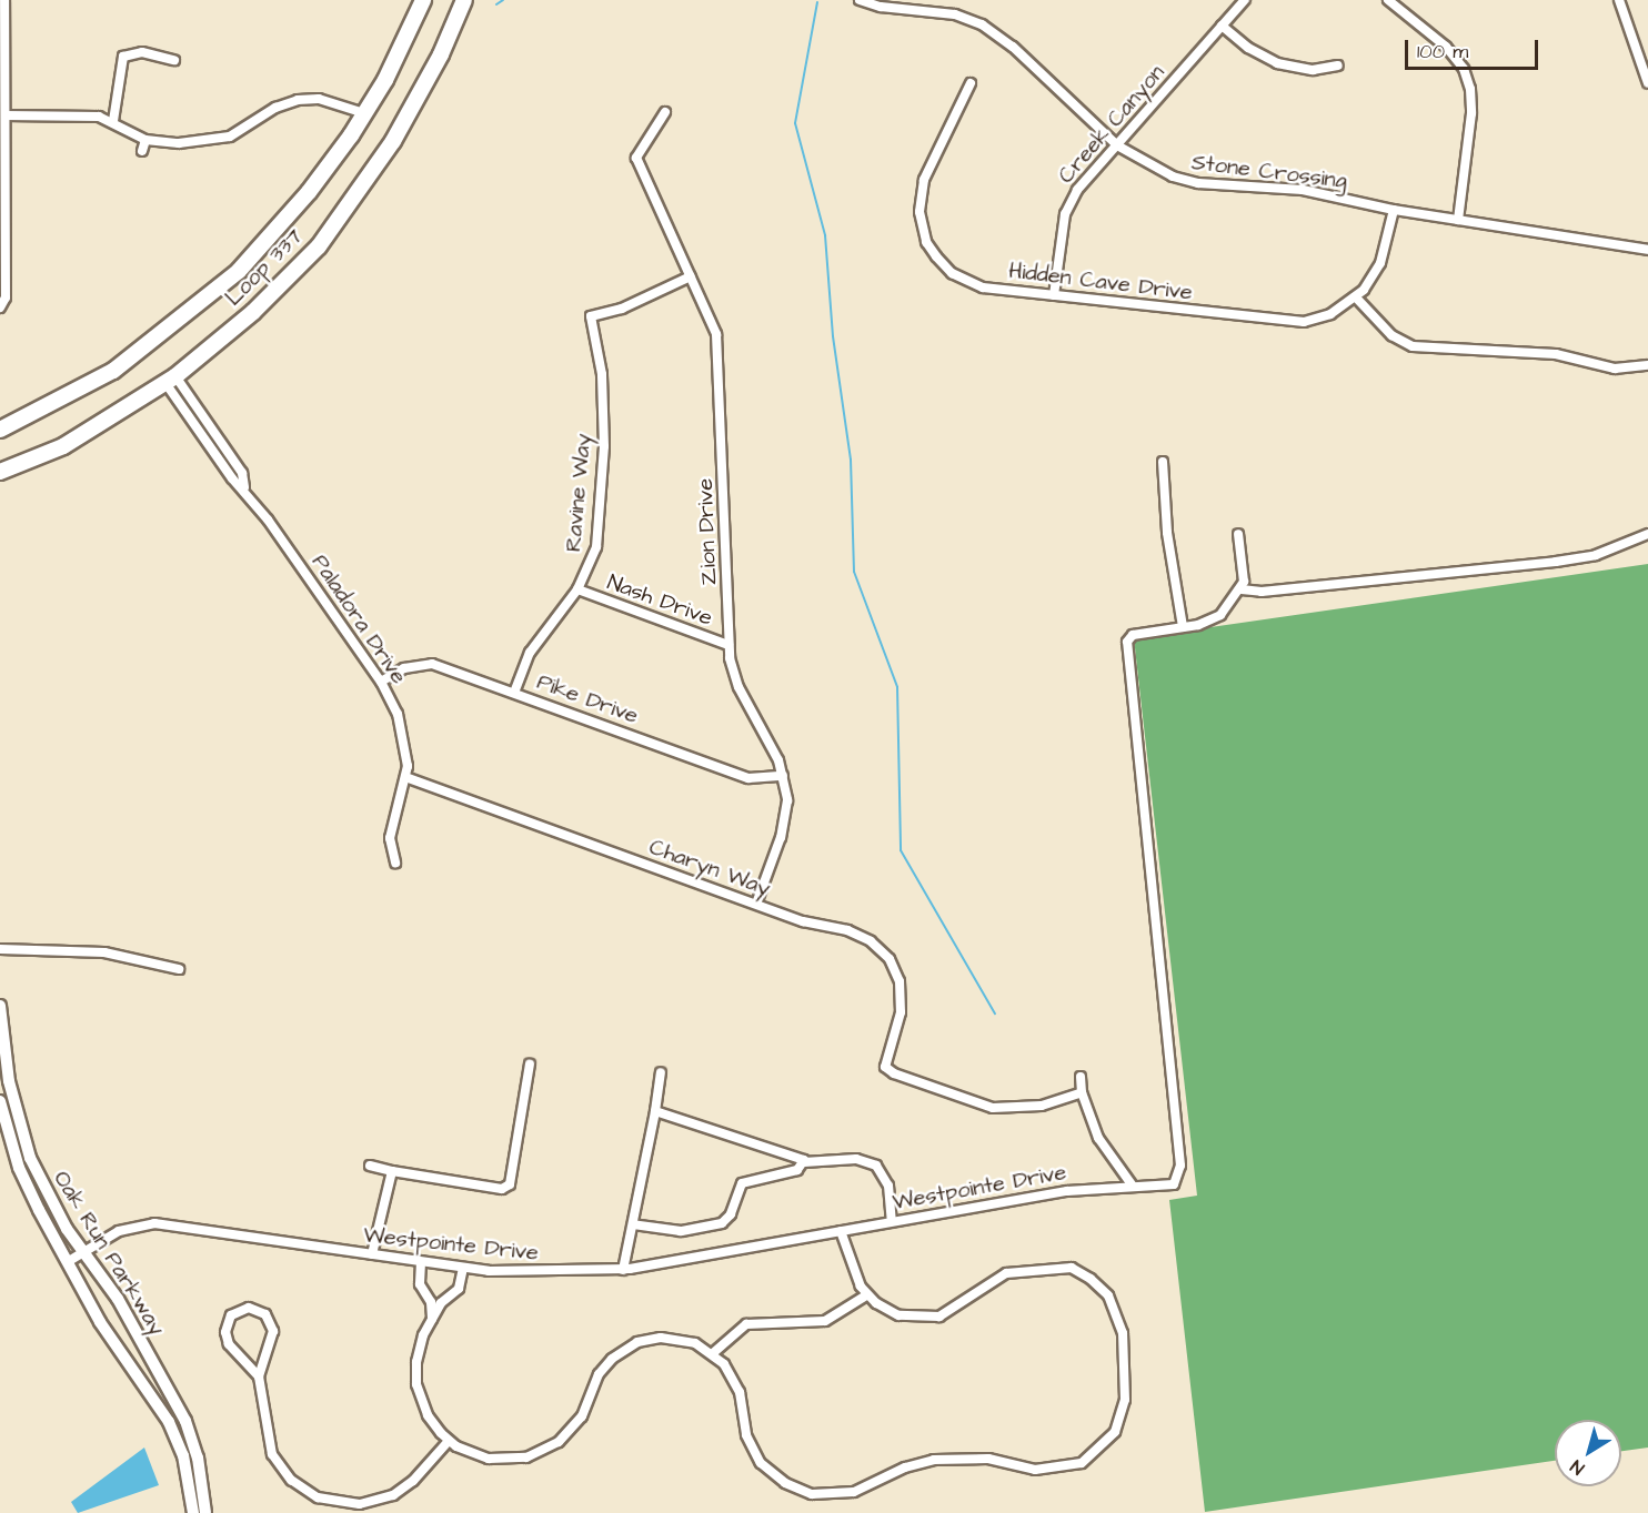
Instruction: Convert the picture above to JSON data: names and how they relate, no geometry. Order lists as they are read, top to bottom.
{
  "streets": {
    "main road": ["Loop 337"],
    "street": [
      "Creek Canyon",
      "Stone Crossing",
      "Hidden Cave Drive",
      "Ravine Way",
      "Zion Drive",
      "Nash Drive",
      "Paladora Drive",
      "Pike Drive",
      "Charyn Way",
      "Westpointe Drive",
      "Oak Run Parkway"
    ]
  },
  "crossings": [
    ["Creek Canyon", "Stone Crossing"],
    ["Creek Canyon", "Hidden Cave Drive"],
    ["Stone Crossing", "Hidden Cave Drive"],
    ["Loop 337", "Paladora Drive"],
    ["Ravine Way", "Zion Drive"],
    ["Ravine Way", "Nash Drive"],
    ["Ravine Way", "Pike Drive"],
    ["Zion Drive", "Nash Drive"],
    ["Zion Drive", "Pike Drive"],
    ["Zion Drive", "Charyn Way"],
    ["Paladora Drive", "Pike Drive"],
    ["Paladora Drive", "Charyn Way"],
    ["Westpointe Drive", "Oak Run Parkway"]
  ],
  "scale_bar": "100 m",
  "north": "bottom left"
}
